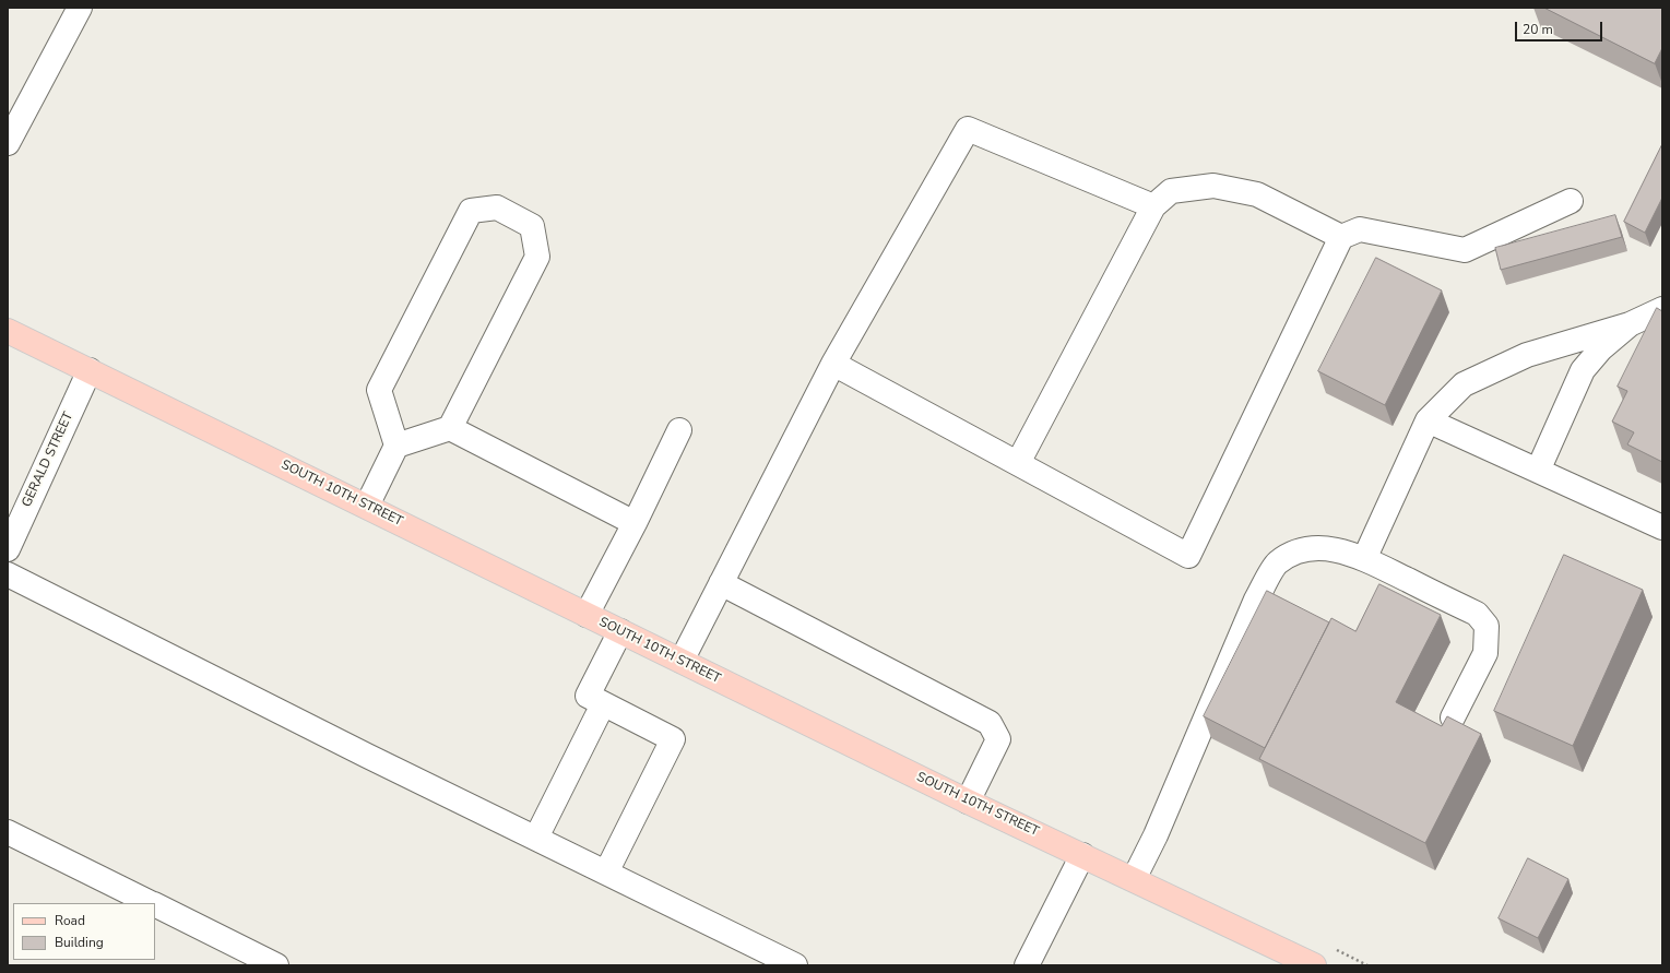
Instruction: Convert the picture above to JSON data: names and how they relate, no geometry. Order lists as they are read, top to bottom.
{
  "streets": {
    "main road": ["SOUTH 10TH STREET"],
    "street": ["GERALD STREET"]
  },
  "crossings": [
    ["GERALD STREET", "SOUTH 10TH STREET"]
  ],
  "legend": ["Road", "Building"],
  "scale_bar": "20 m"
}
